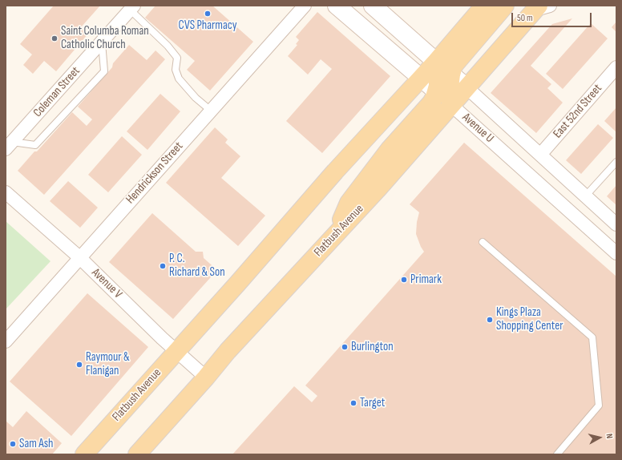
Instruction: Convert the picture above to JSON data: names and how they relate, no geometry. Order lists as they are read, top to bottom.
{
  "streets": {
    "main road": ["Avenue U", "Flatbush Avenue"],
    "street": [
      "Coleman Street",
      "East 52nd Street",
      "Hendrickson Street",
      "Avenue V"
    ]
  },
  "crossings": [
    ["East 52nd Street", "Avenue U"],
    ["Avenue U", "Flatbush Avenue"],
    ["Hendrickson Street", "Avenue V"],
    ["Flatbush Avenue", "Avenue V"]
  ],
  "places": [
    "CVS Pharmacy",
    "Saint Columba Roman Catholic Church",
    "P. C. Richard & Son",
    "Primark",
    "Kings Plaza Shopping Center",
    "Burlington",
    "Raymour & Flanigan",
    "Target",
    "Sam Ash"
  ],
  "scale_bar": "50 m",
  "north": "right"
}
